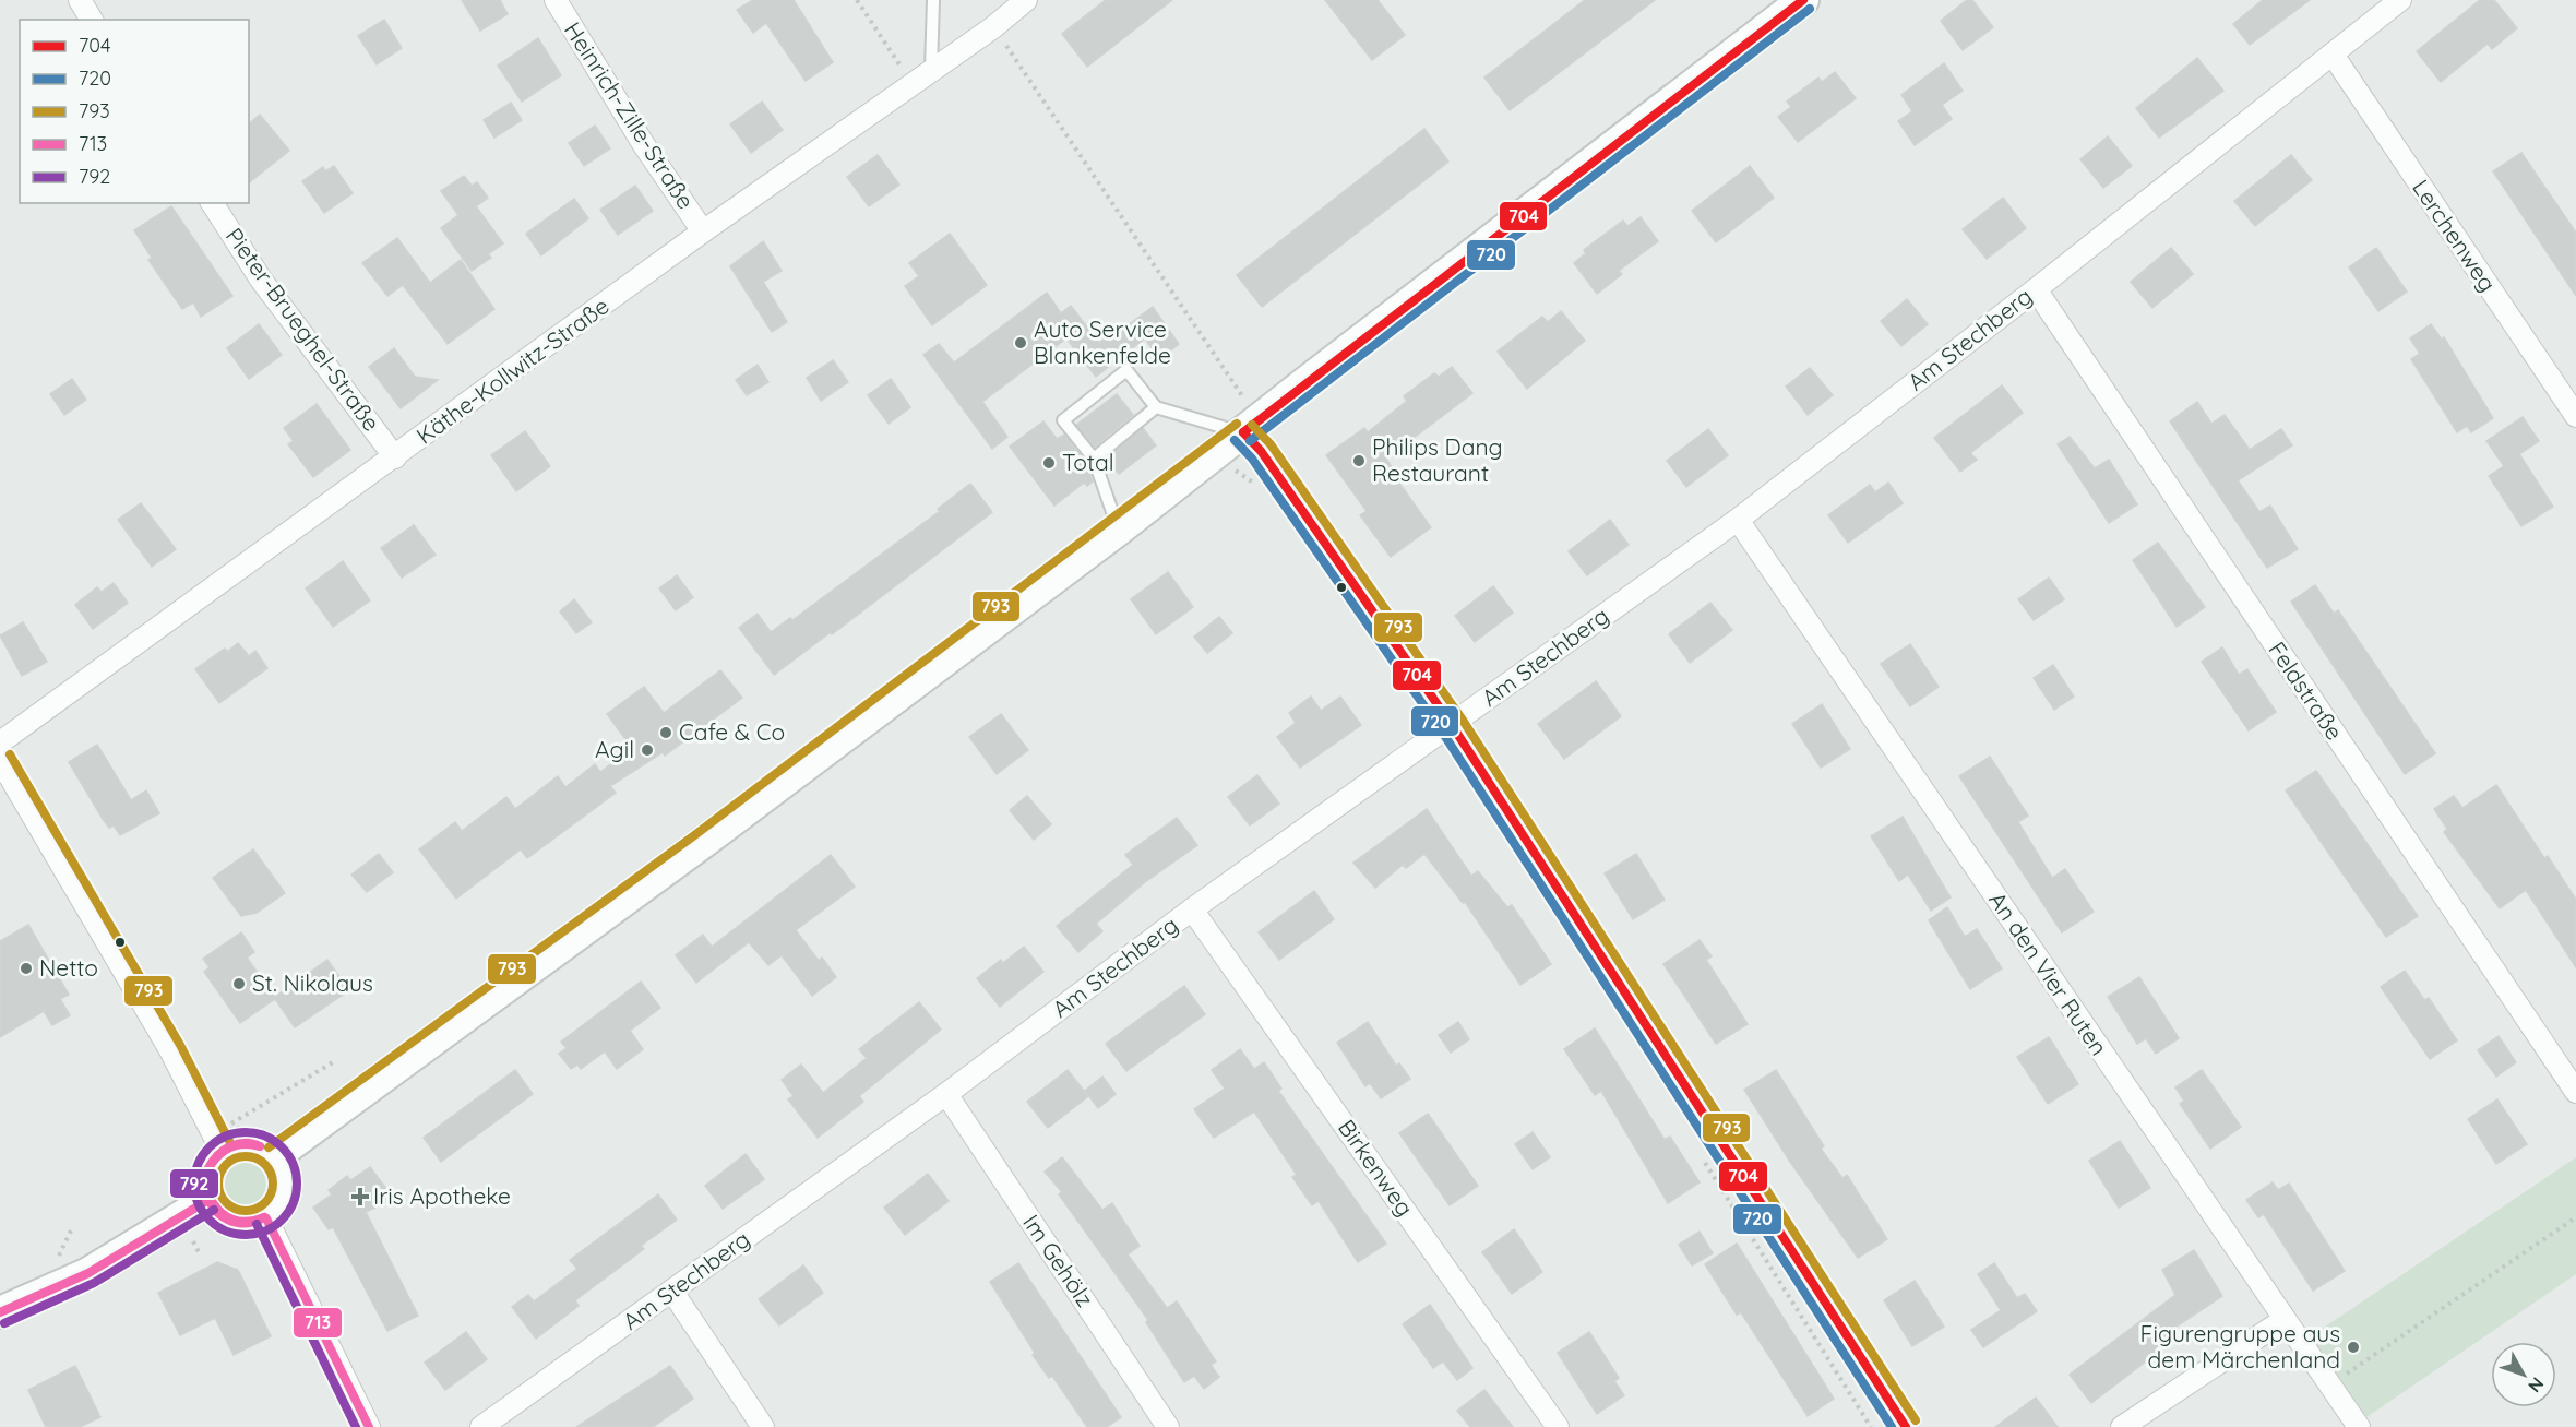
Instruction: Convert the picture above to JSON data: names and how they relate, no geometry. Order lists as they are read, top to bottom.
{
  "streets": {
    "street": [
      "Heinrich-Zille-Straße",
      "Lerchenweg",
      "Pieter-Brueghel-Straße",
      "Am Stechberg",
      "Käthe-Kollwitz-Straße",
      "Feldstraße",
      "An den Vier Ruten",
      "Birkenweg",
      "Im Gehölz"
    ]
  },
  "crossings": [
    ["Heinrich-Zille-Straße", "Käthe-Kollwitz-Straße"],
    ["Lerchenweg", "Am Stechberg"],
    ["Pieter-Brueghel-Straße", "Käthe-Kollwitz-Straße"],
    ["Am Stechberg", "Feldstraße"],
    ["Am Stechberg", "An den Vier Ruten"],
    ["Am Stechberg", "Birkenweg"],
    ["Am Stechberg", "Im Gehölz"]
  ],
  "places": {
    "other": [
      "Auto Service Blankenfelde",
      "Philips Dang Restaurant",
      "Total",
      "Cafe & Co",
      "Agil",
      "Netto",
      "St. Nikolaus",
      "Figurengruppe aus dem Märchenland"
    ],
    "health": ["Iris Apotheke"]
  },
  "lines": [
    "transit line 704",
    "transit line 720",
    "transit line 793",
    "transit line 792",
    "transit line 713"
  ],
  "legend": [
    "704",
    "720",
    "793",
    "713",
    "792"
  ],
  "north": "bottom right"
}
